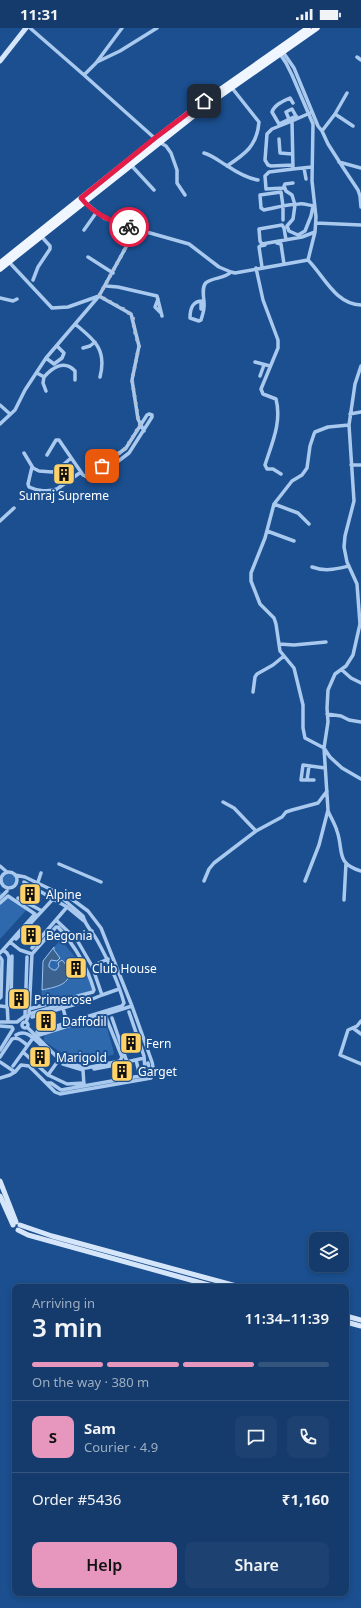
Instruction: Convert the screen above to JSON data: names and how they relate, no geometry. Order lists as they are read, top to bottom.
{
  "places": {
    "building": [
      "Sunraj Supreme",
      "Alpine",
      "Begonia",
      "Club House",
      "Primerose",
      "Daffodil",
      "Fern",
      "Marigold",
      "Garget"
    ]
  },
  "page": {
    "status": "11:31",
    "heading": ["3 min", "Arriving in", "11:34–11:39"],
    "panel": [
      "Sam",
      "Courier · 4.9",
      "Order #5436",
      "₹1,160"
    ],
    "bar": "On the way · 380 m",
    "round": "S",
    "buttons": ["Help", "Share"]
  }
}
